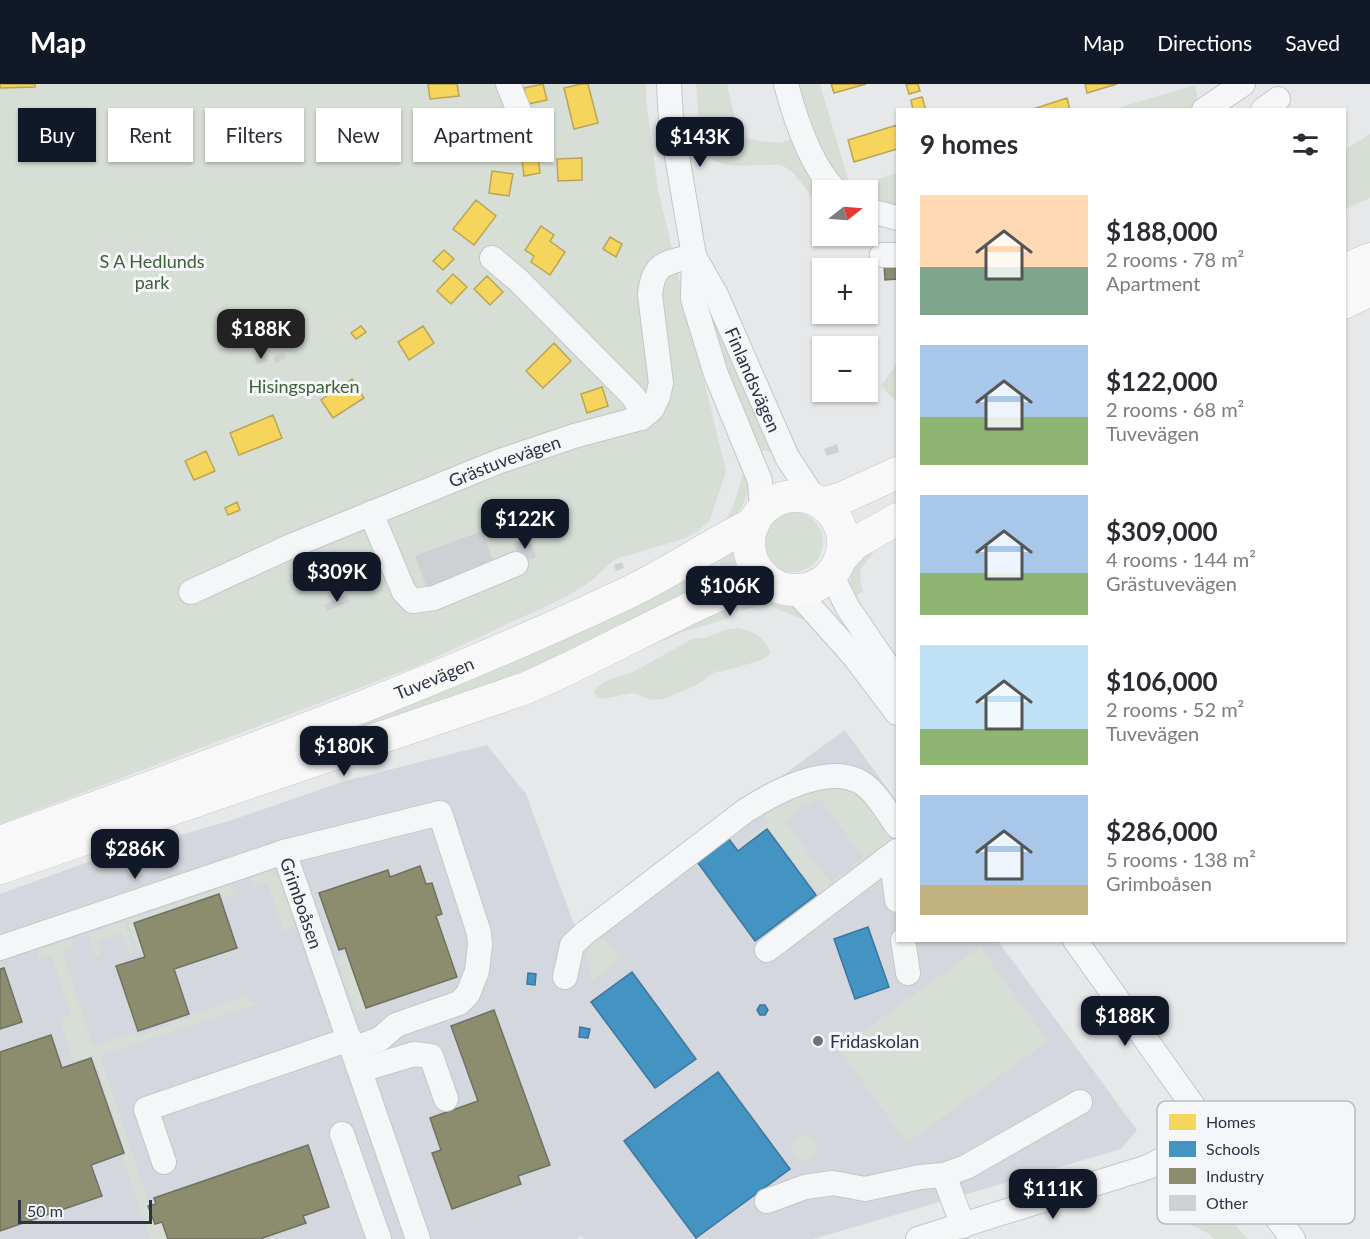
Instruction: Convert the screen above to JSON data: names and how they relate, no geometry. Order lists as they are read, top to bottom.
{
  "streets": {
    "main road": ["Tuvevägen"],
    "street": ["Finlandsvägen", "Grästuvevägen", "Grimboåsen"]
  },
  "crossings": [
    ["Finlandsvägen", "Tuvevägen"]
  ],
  "parks": ["S A Hedlunds park", "Hisingsparken"],
  "places": ["Fridaskolan"],
  "legend": [
    "Homes",
    "Schools",
    "Industry",
    "Other"
  ],
  "scale_bar": "50 m",
  "north": "right",
  "page": {
    "header": "Map",
    "nav": ["Map", "Directions", "Saved"],
    "chip": [
      "Buy",
      "Rent",
      "Filters",
      "New",
      "Apartment"
    ],
    "heading": "9 homes",
    "price": [
      "$143K",
      "$188K",
      "$122K",
      "$309K",
      "$106K",
      "$180K",
      "$286K",
      "$188K",
      "$111K"
    ],
    "map_buttons": ["+", "−"],
    "list": [
      {
        "name": "$188,000",
        "note": "2 rooms · 78 m² · Apartment"
      },
      {
        "name": "$122,000",
        "note": "2 rooms · 68 m² · Tuvevägen"
      },
      {
        "name": "$309,000",
        "note": "4 rooms · 144 m² · Grästuvevägen"
      },
      {
        "name": "$106,000",
        "note": "2 rooms · 52 m² · Tuvevägen"
      },
      {
        "name": "$286,000",
        "note": "5 rooms · 138 m² · Grimboåsen"
      }
    ],
    "scale": "50 m"
  }
}
